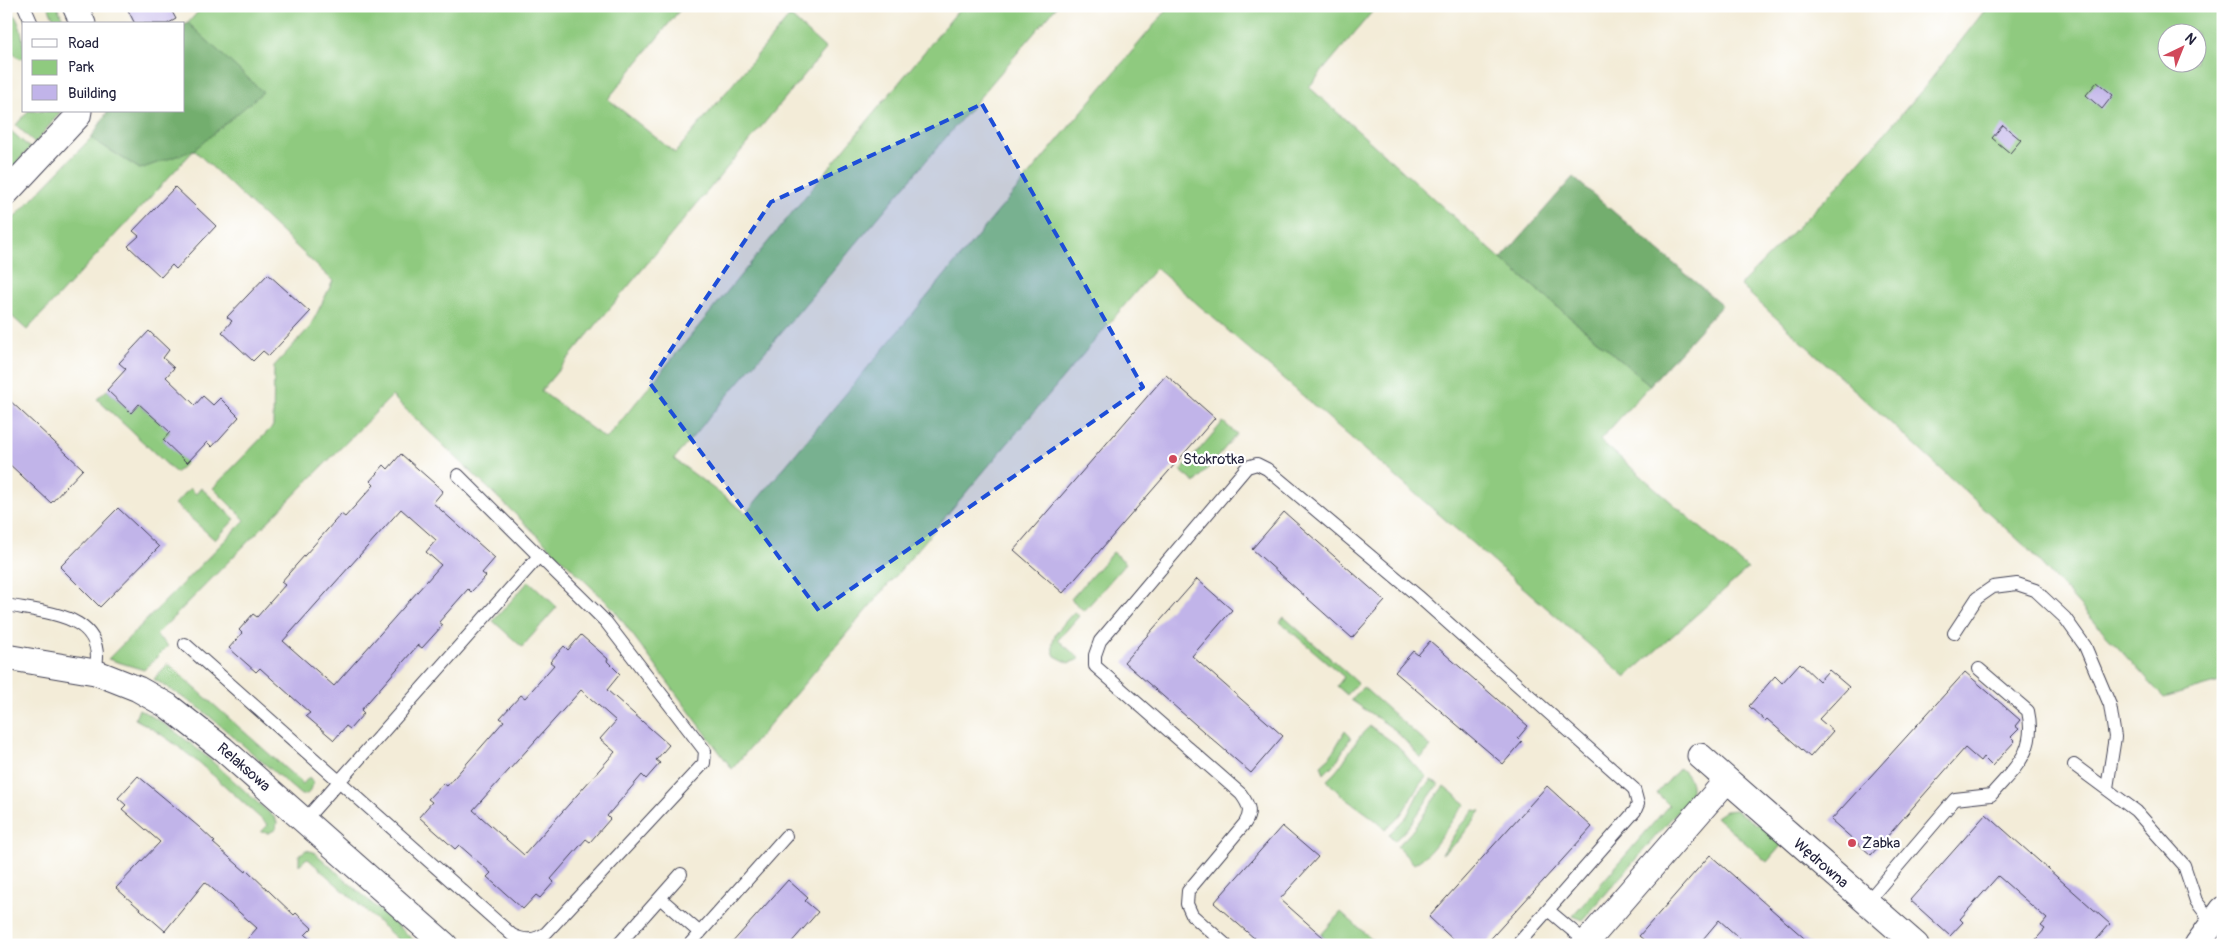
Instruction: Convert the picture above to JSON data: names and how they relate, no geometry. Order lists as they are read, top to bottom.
{
  "streets": {
    "street": ["Relaksowa", "Wędrowna"]
  },
  "places": ["Stokrotka", "Żabka"],
  "legend": ["Road", "Park", "Building"],
  "north": "top right"
}
